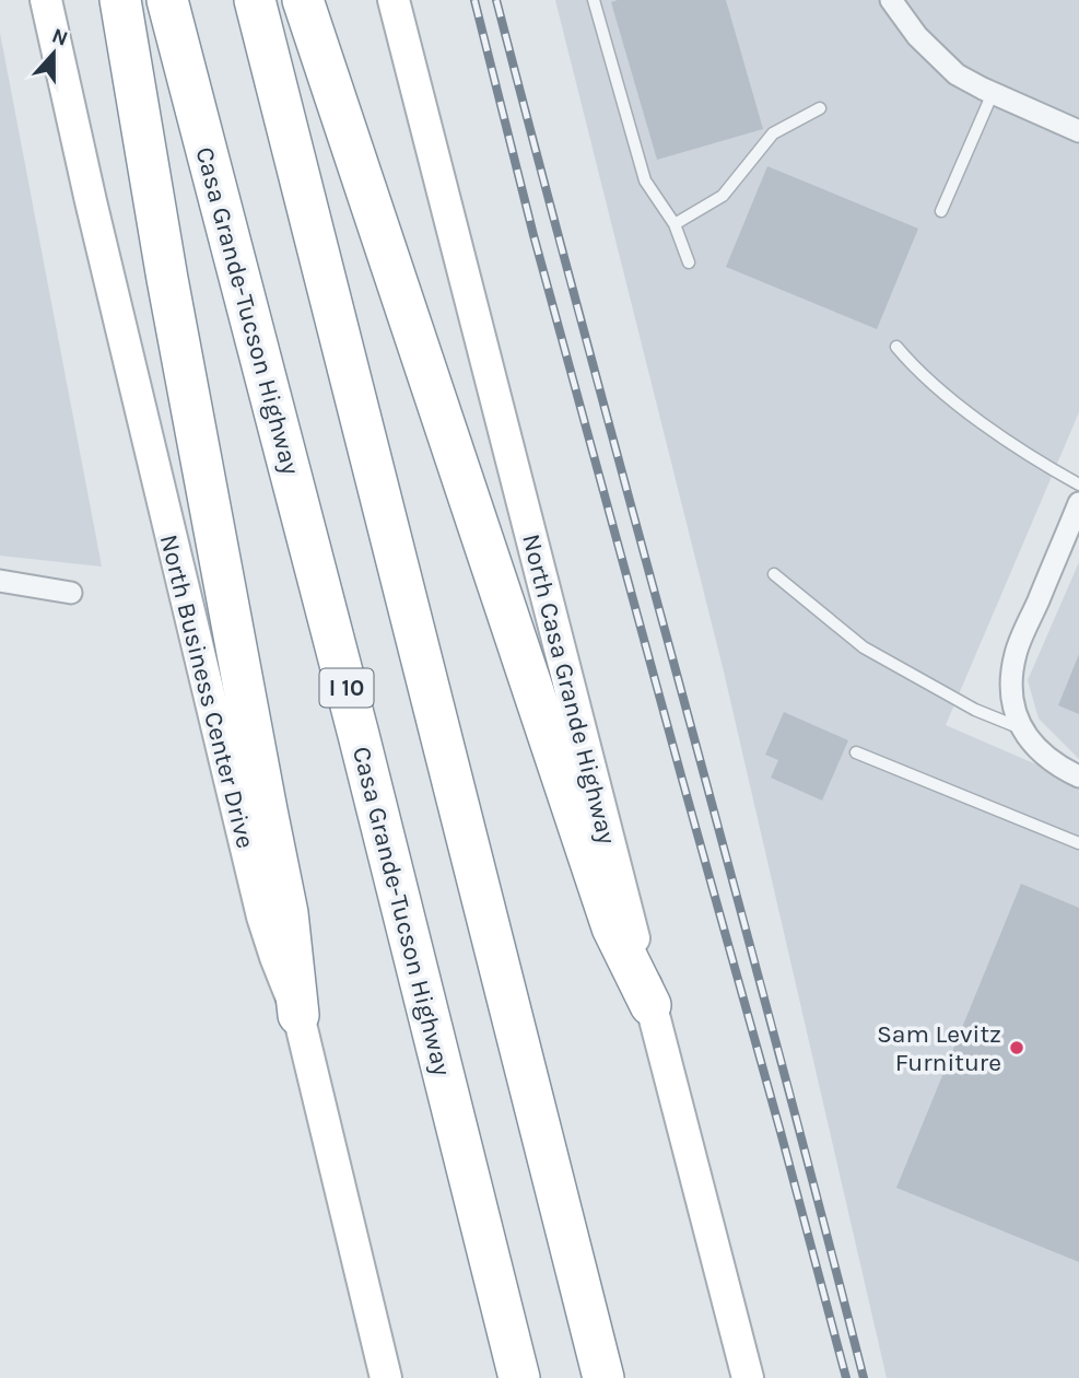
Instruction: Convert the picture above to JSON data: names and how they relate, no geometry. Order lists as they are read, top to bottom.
{
  "streets": {
    "highway": ["Casa Grande-Tucson Highway", "I 10"],
    "main road": ["North Casa Grande Highway", "North Business Center Drive"]
  },
  "places": ["Sam Levitz Furniture"],
  "north": "top"
}
